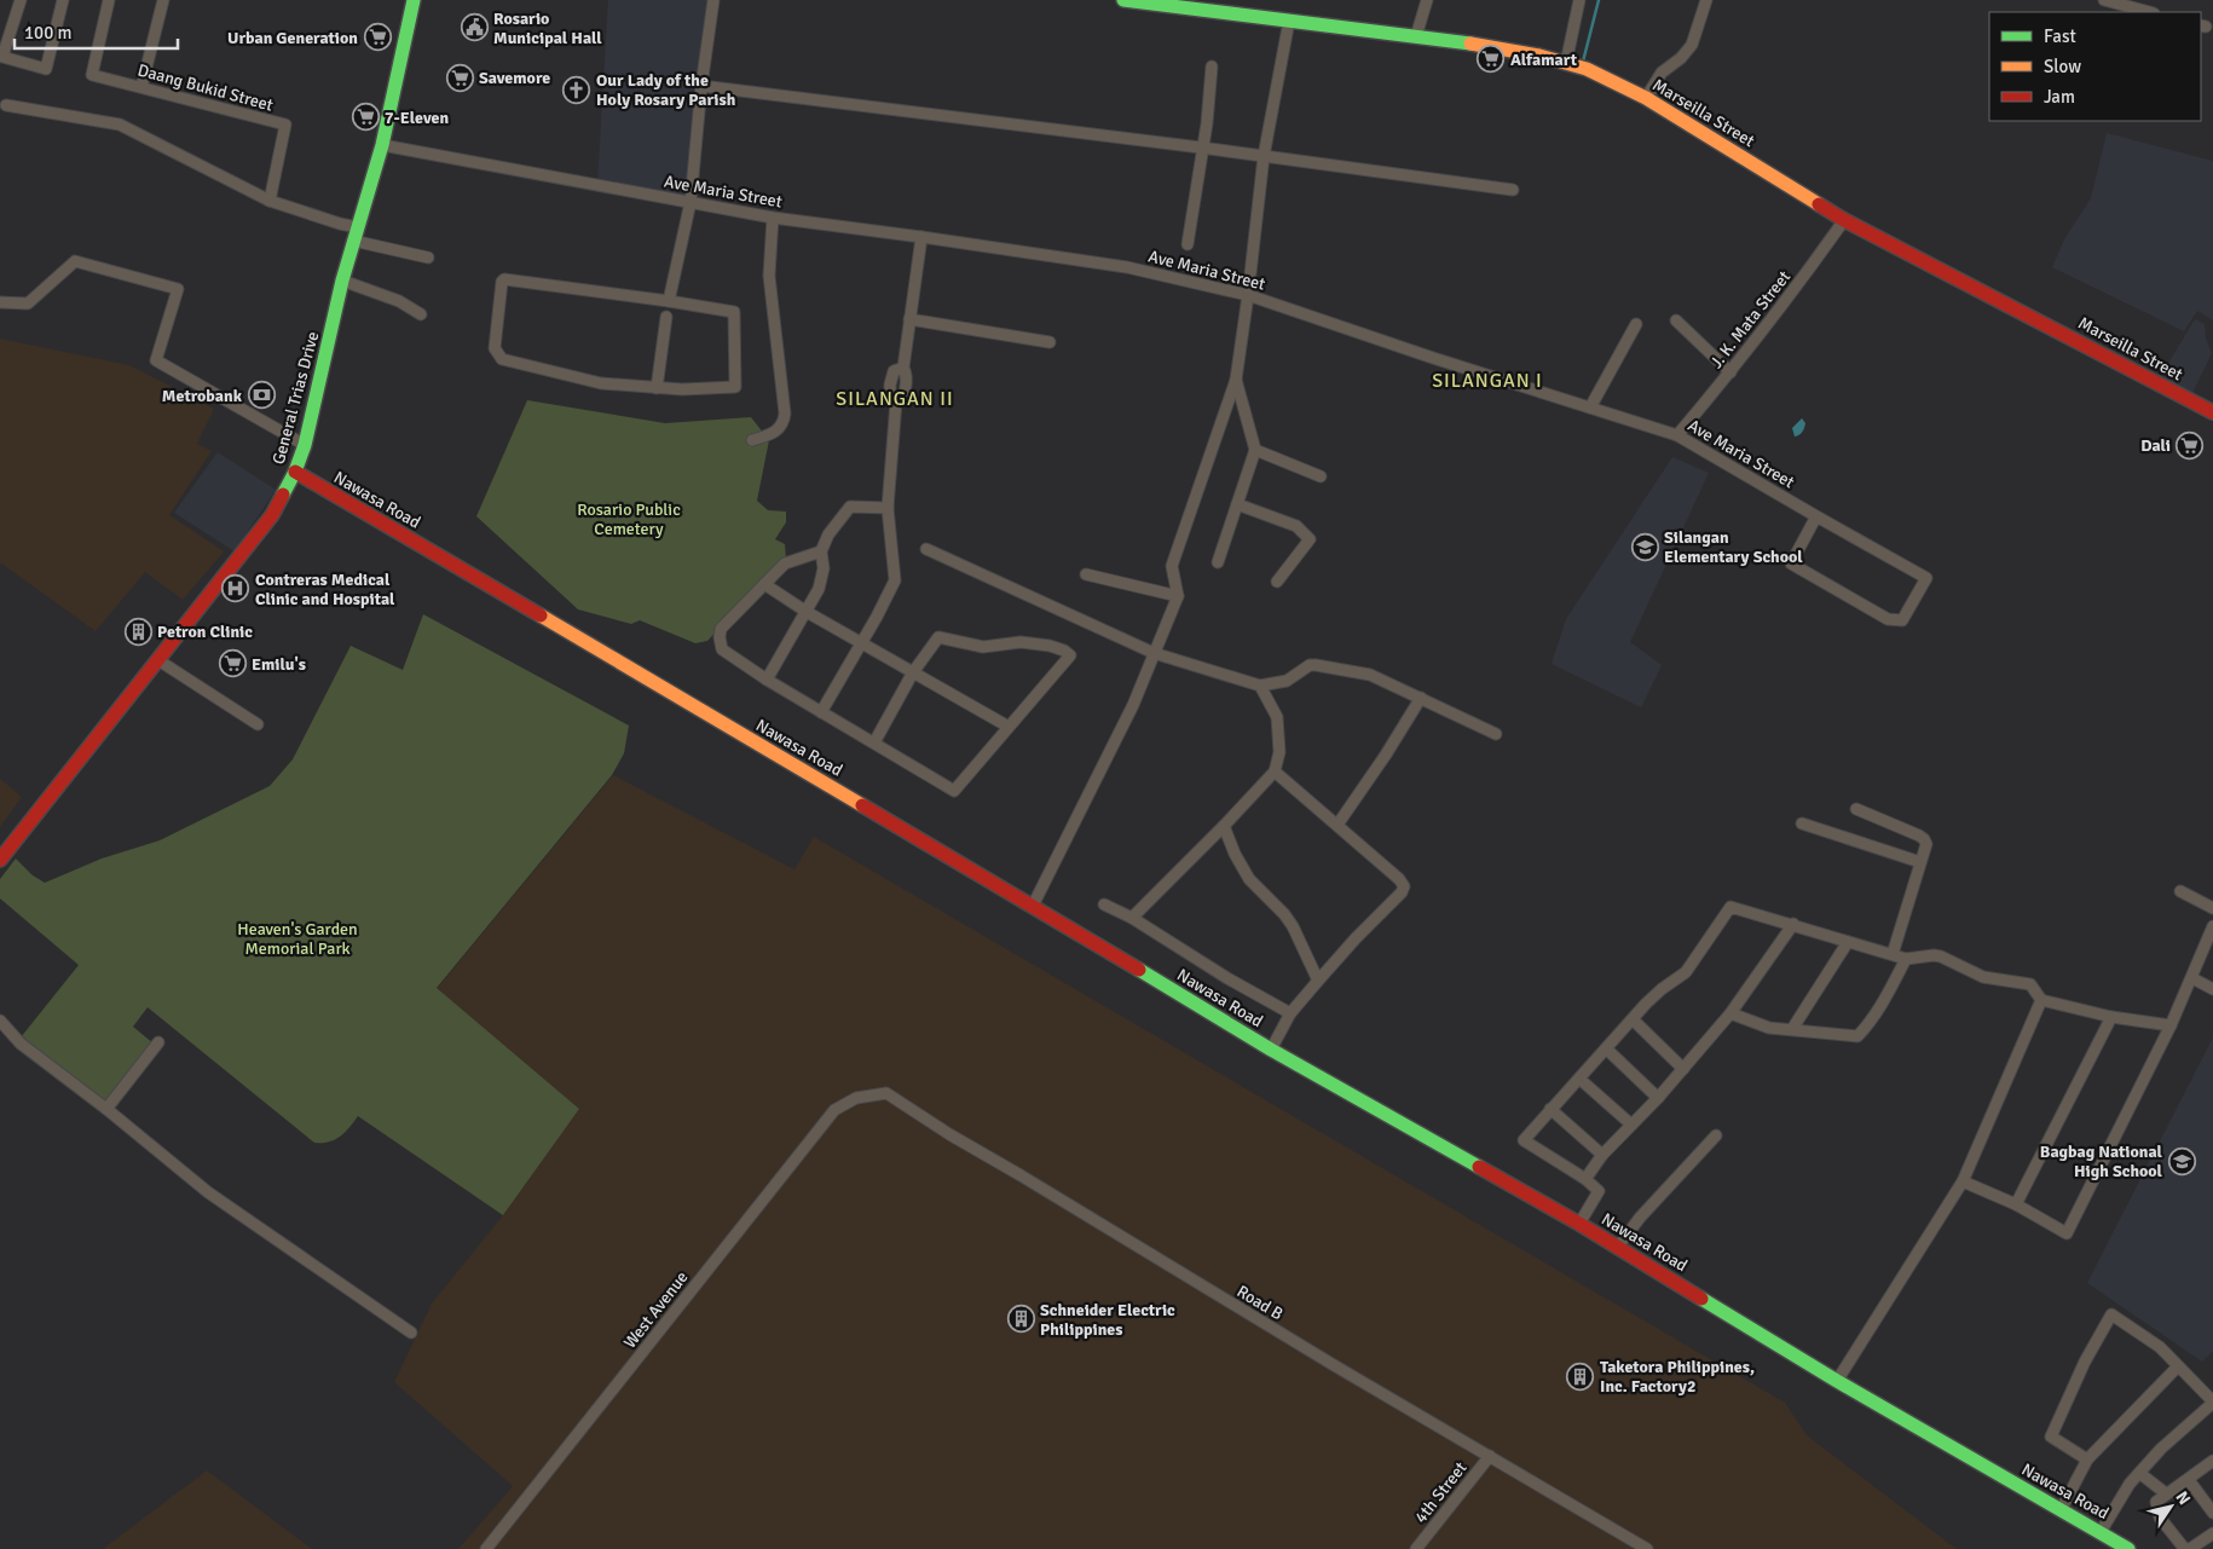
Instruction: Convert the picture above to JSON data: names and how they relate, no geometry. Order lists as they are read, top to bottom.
{
  "streets": {
    "main road": ["Marseilla Street", "General Trias Drive", "Nawasa Road"],
    "street": [
      "Daang Bukid Street",
      "Ave Maria Street",
      "J. K. Mata Street",
      "Road B",
      "West Avenue",
      "4th Street"
    ]
  },
  "crossings": [
    ["Marseilla Street", "J. K. Mata Street"],
    ["Ave Maria Street", "J. K. Mata Street"],
    ["Ave Maria Street", "General Trias Drive"],
    ["General Trias Drive", "Nawasa Road"],
    ["Road B", "West Avenue"],
    ["Road B", "4th Street"]
  ],
  "districts": ["SILANGAN I", "SILANGAN II"],
  "parks": ["Rosario Public Cemetery", "Heaven's Garden Memorial Park"],
  "places": {
    "public building": ["Rosario Municipal Hall"],
    "supermarket": [
      "Urban Generation",
      "Alfamart",
      "Savemore",
      "7-Eleven",
      "Dali",
      "Emilu's"
    ],
    "church": ["Our Lady of the Holy Rosary Parish"],
    "bank": ["Metrobank"],
    "school or university": ["Silangan Elementary School", "Bagbag National High School"],
    "hospital": ["Contreras Medical Clinic and Hospital"],
    "building": ["Petron Clinic", "Schneider Electric Philippines", "Taketora Philippines, Inc. Factory2"]
  },
  "legend": ["Fast", "Slow", "Jam"],
  "scale_bar": "100 m",
  "north": "top right"
}
